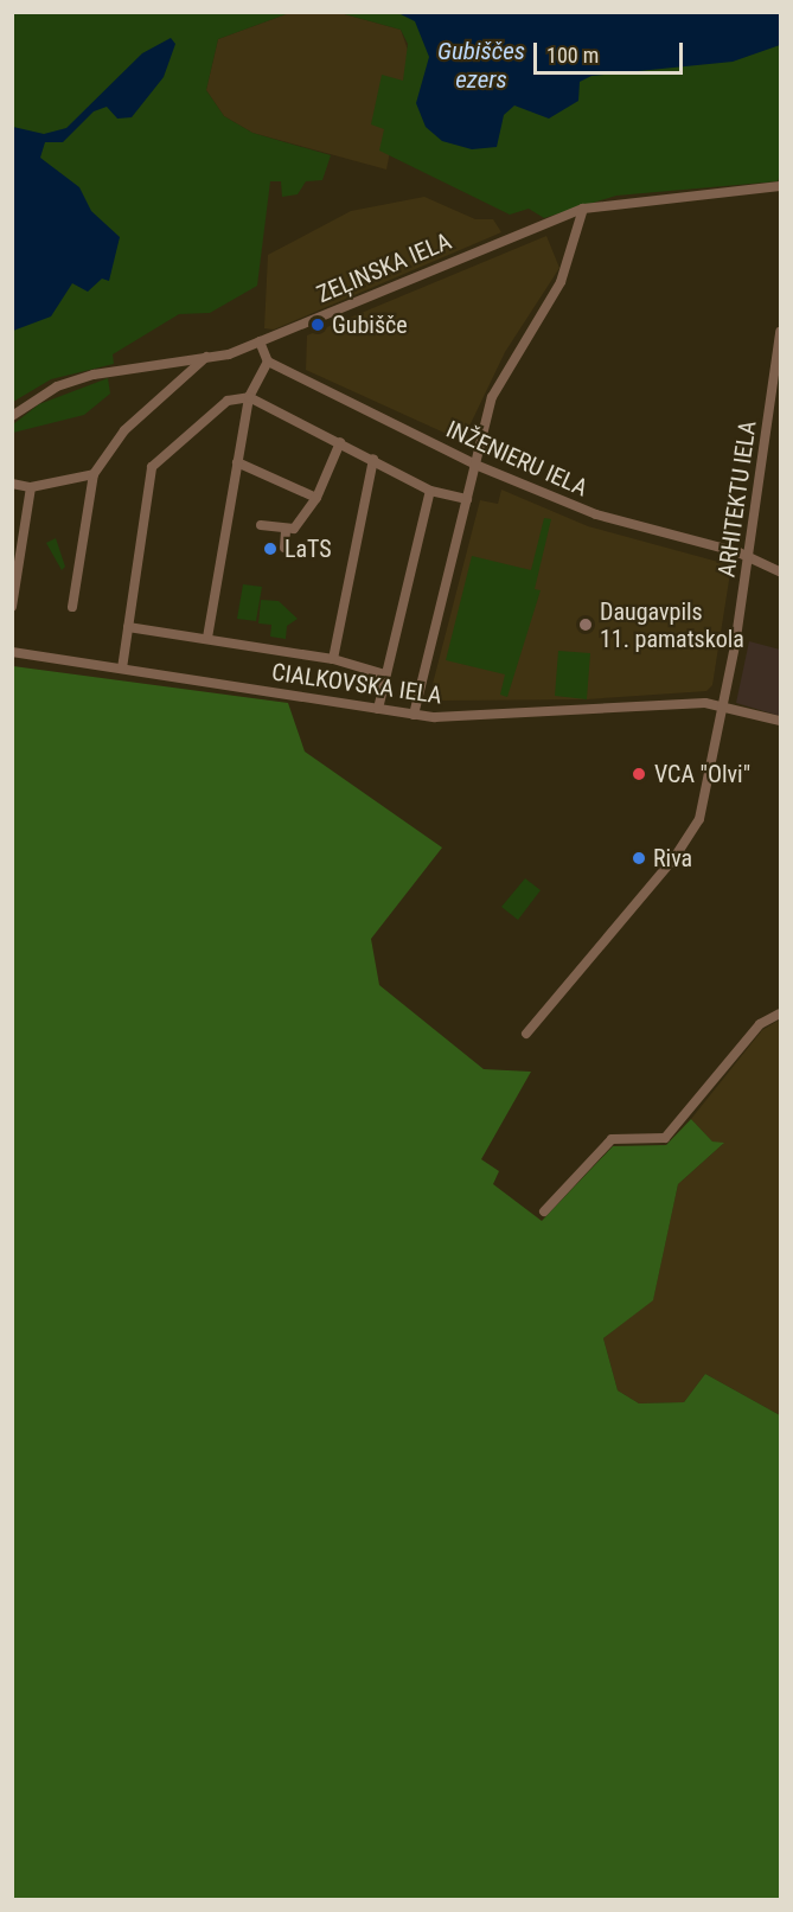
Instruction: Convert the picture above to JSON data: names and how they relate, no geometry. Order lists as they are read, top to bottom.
{
  "streets": {
    "street": [
      "ZEĻINSKA IELA",
      "INŽENIERU IELA",
      "ARHITEKTU IELA",
      "CIALKOVSKA IELA"
    ]
  },
  "crossings": [
    ["INŽENIERU IELA", "ARHITEKTU IELA"],
    ["ARHITEKTU IELA", "CIALKOVSKA IELA"]
  ],
  "water": ["Gubiščes ezers"],
  "places": [
    "Gubišče",
    "LaTS",
    "Daugavpils 11. pamatskola",
    "VCA \"Olvi\"",
    "Riva"
  ],
  "scale_bar": "100 m"
}
